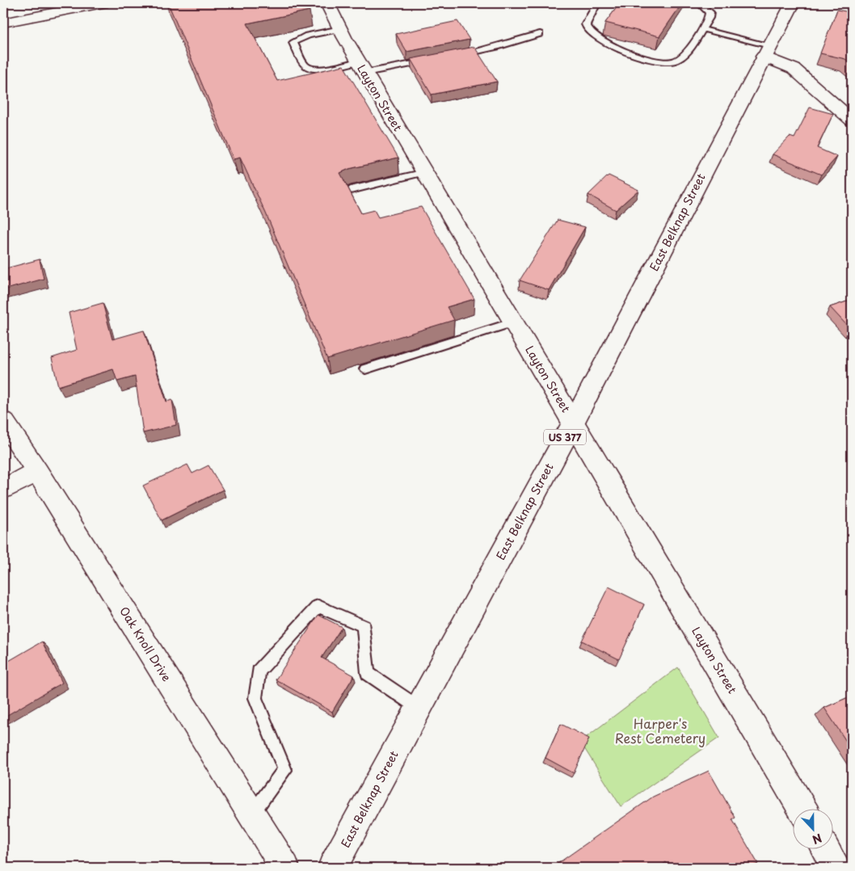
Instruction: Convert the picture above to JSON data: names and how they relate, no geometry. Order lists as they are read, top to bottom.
{
  "streets": {
    "street": [
      "Layton Street",
      "East Belknap Street",
      "US 377",
      "Oak Knoll Drive"
    ]
  },
  "crossings": [
    ["Layton Street", "East Belknap Street"]
  ],
  "parks": ["Harper's Rest Cemetery"],
  "north": "bottom"
}
